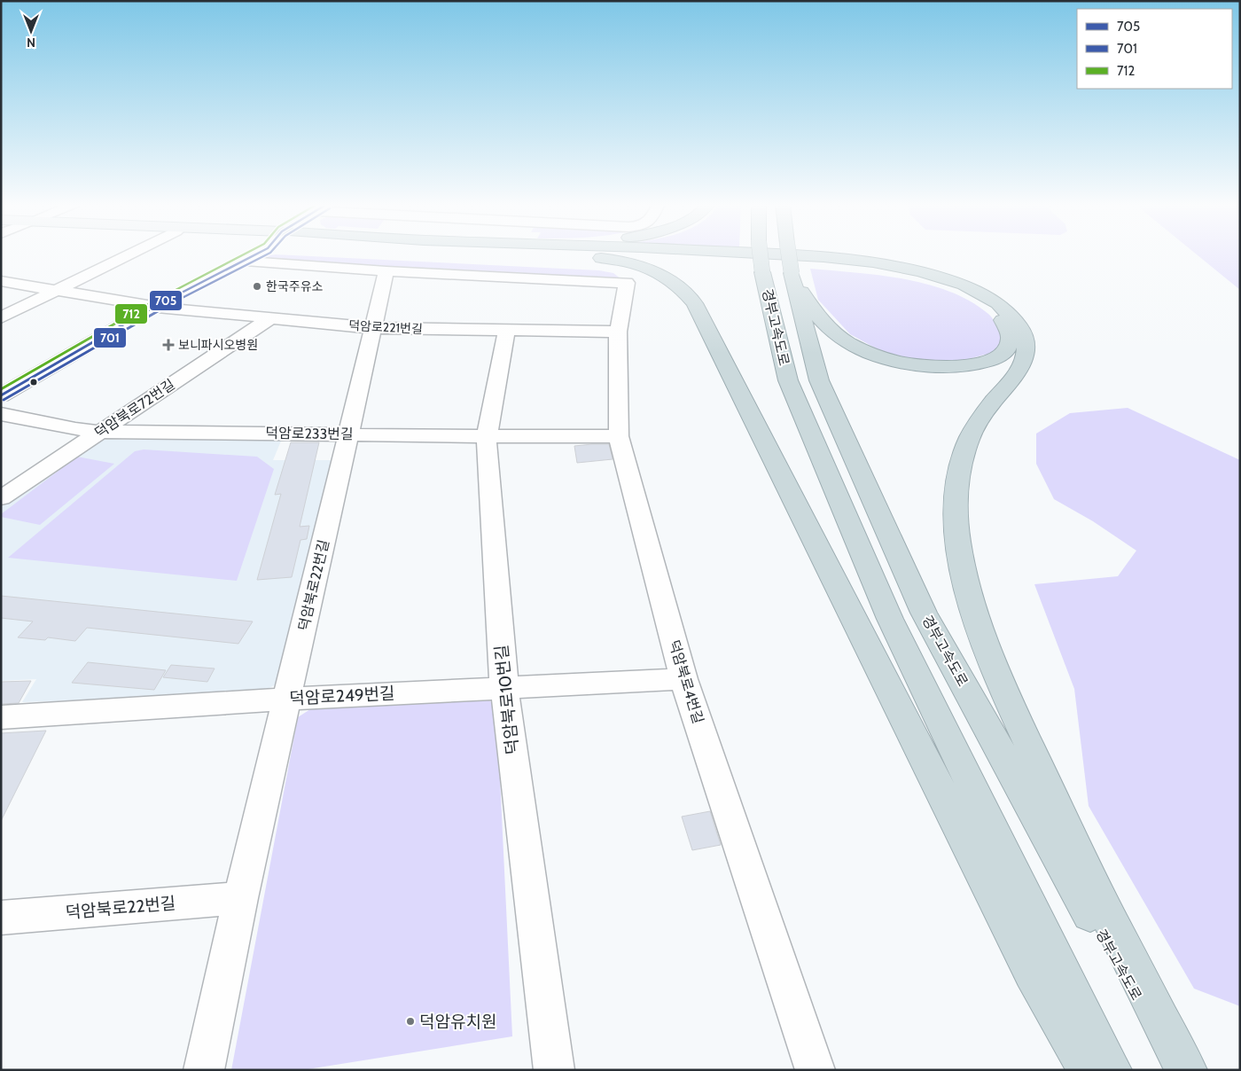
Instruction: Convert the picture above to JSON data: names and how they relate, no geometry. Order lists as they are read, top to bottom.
{
  "streets": {
    "highway": ["경부고속도로"],
    "street": [
      "덕암로221번길",
      "덕암북로72번길",
      "덕암로233번길",
      "덕암북로22번길",
      "덕암북로4번길",
      "덕암로249번길",
      "덕암북로10번길"
    ]
  },
  "crossings": [
    ["덕암로221번길", "덕암북로72번길"],
    ["덕암로221번길", "덕암북로22번길"],
    ["덕암로221번길", "덕암북로4번길"],
    ["덕암로221번길", "덕암북로10번길"],
    ["덕암북로72번길", "덕암로233번길"],
    ["덕암로233번길", "덕암북로22번길"],
    ["덕암로233번길", "덕암북로4번길"],
    ["덕암로233번길", "덕암북로10번길"],
    ["덕암북로22번길", "덕암북로4번길"],
    ["덕암북로22번길", "덕암로249번길"],
    ["덕암북로4번길", "덕암로249번길"],
    ["덕암로249번길", "덕암북로10번길"]
  ],
  "places": {
    "other": ["한국주유소", "덕암유치원"],
    "health": ["보니파시오병원"]
  },
  "lines": ["transit line 705", "transit line 701", "transit line 712"],
  "legend": ["705", "701", "712"],
  "north": "bottom"
}
